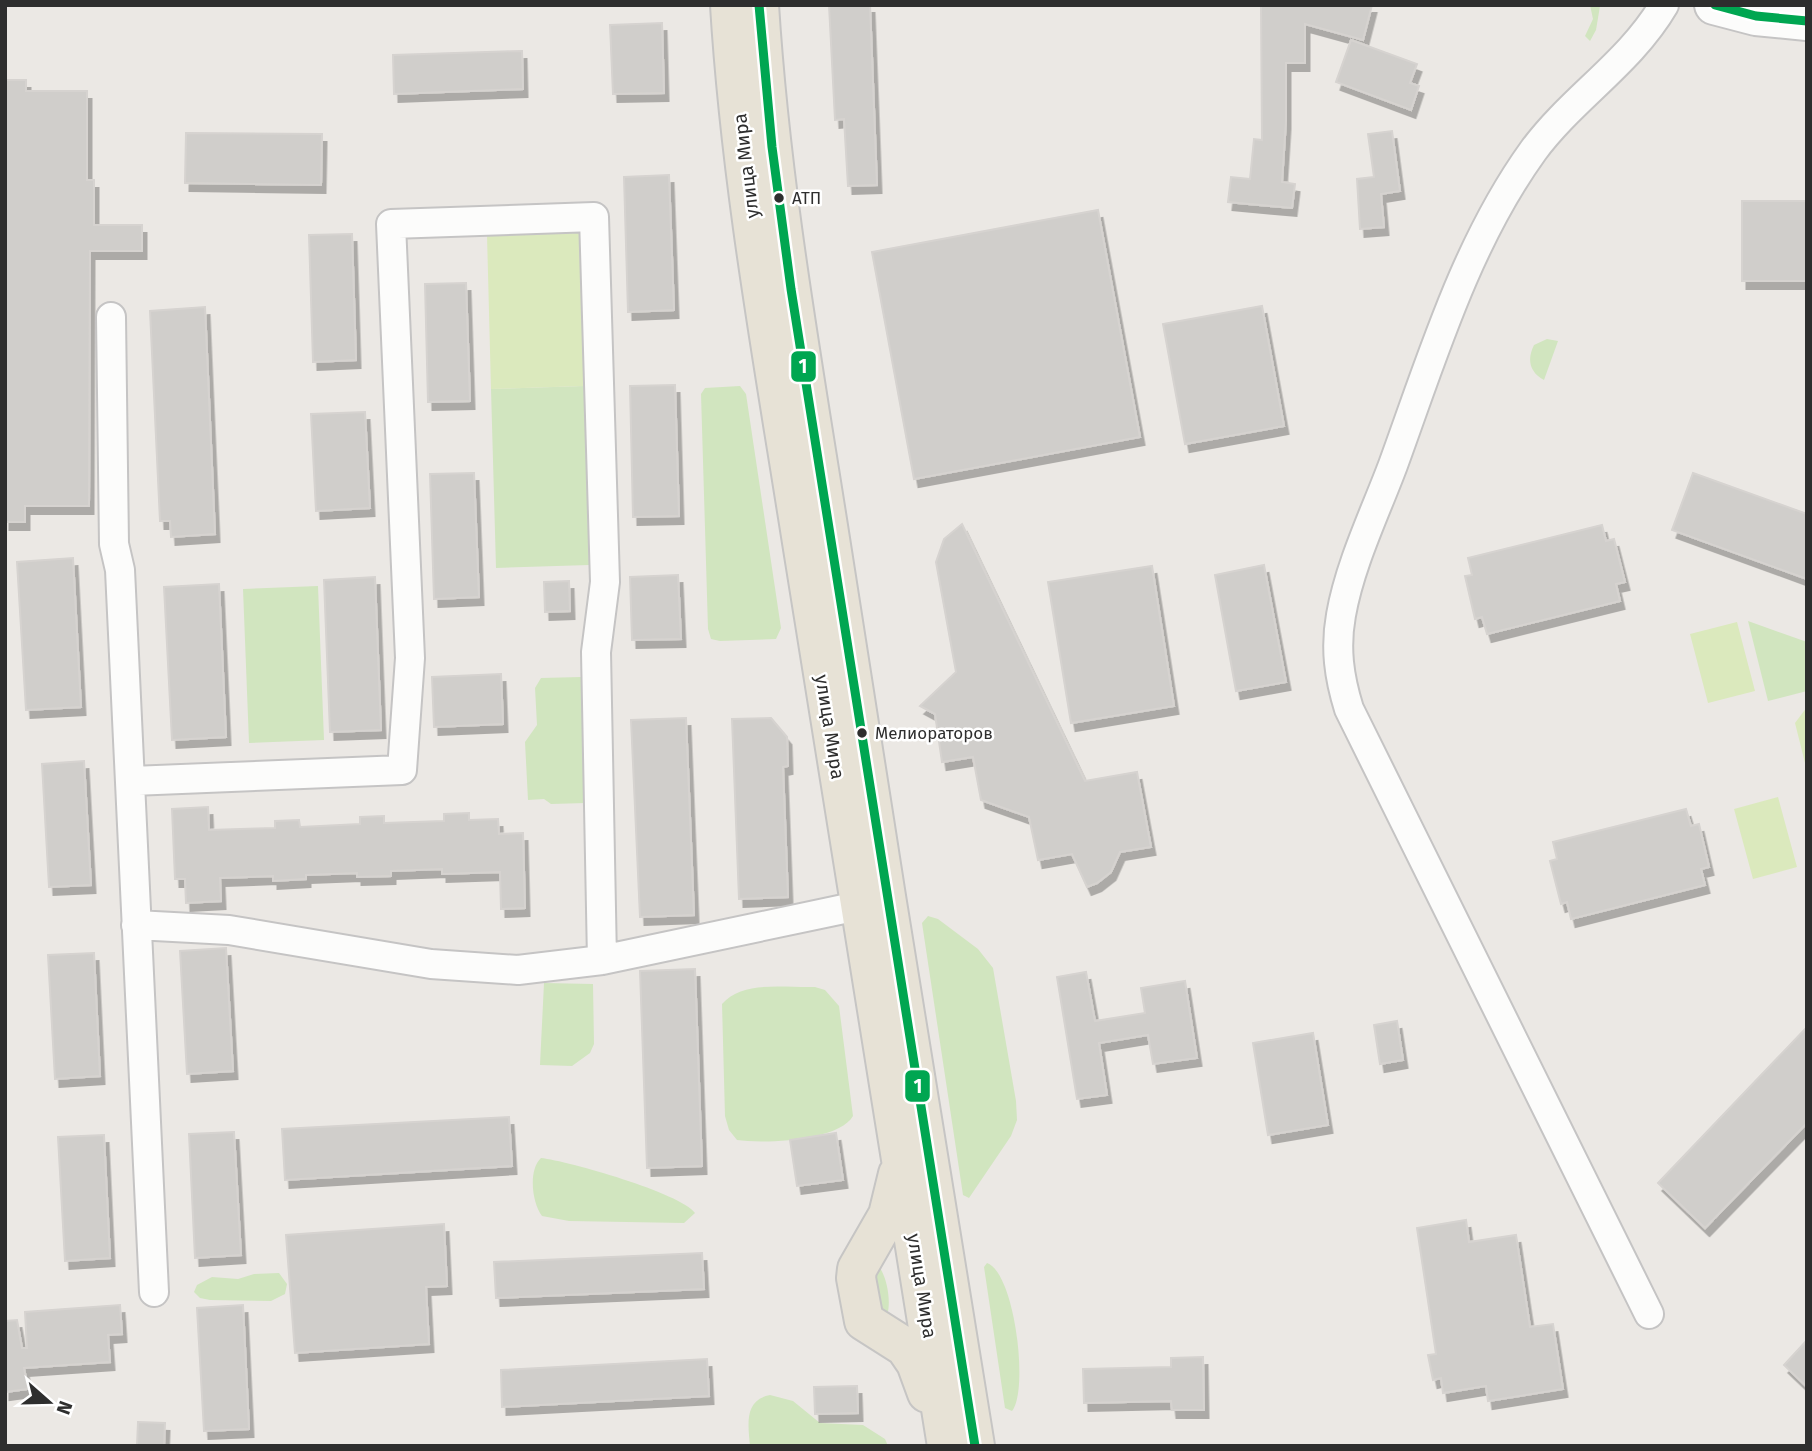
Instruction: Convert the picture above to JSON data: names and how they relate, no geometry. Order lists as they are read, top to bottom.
{
  "streets": {
    "main road": ["улица Мира"]
  },
  "places": ["АТП", "Мелиораторов"],
  "lines": ["transit line 1"],
  "north": "right"
}
